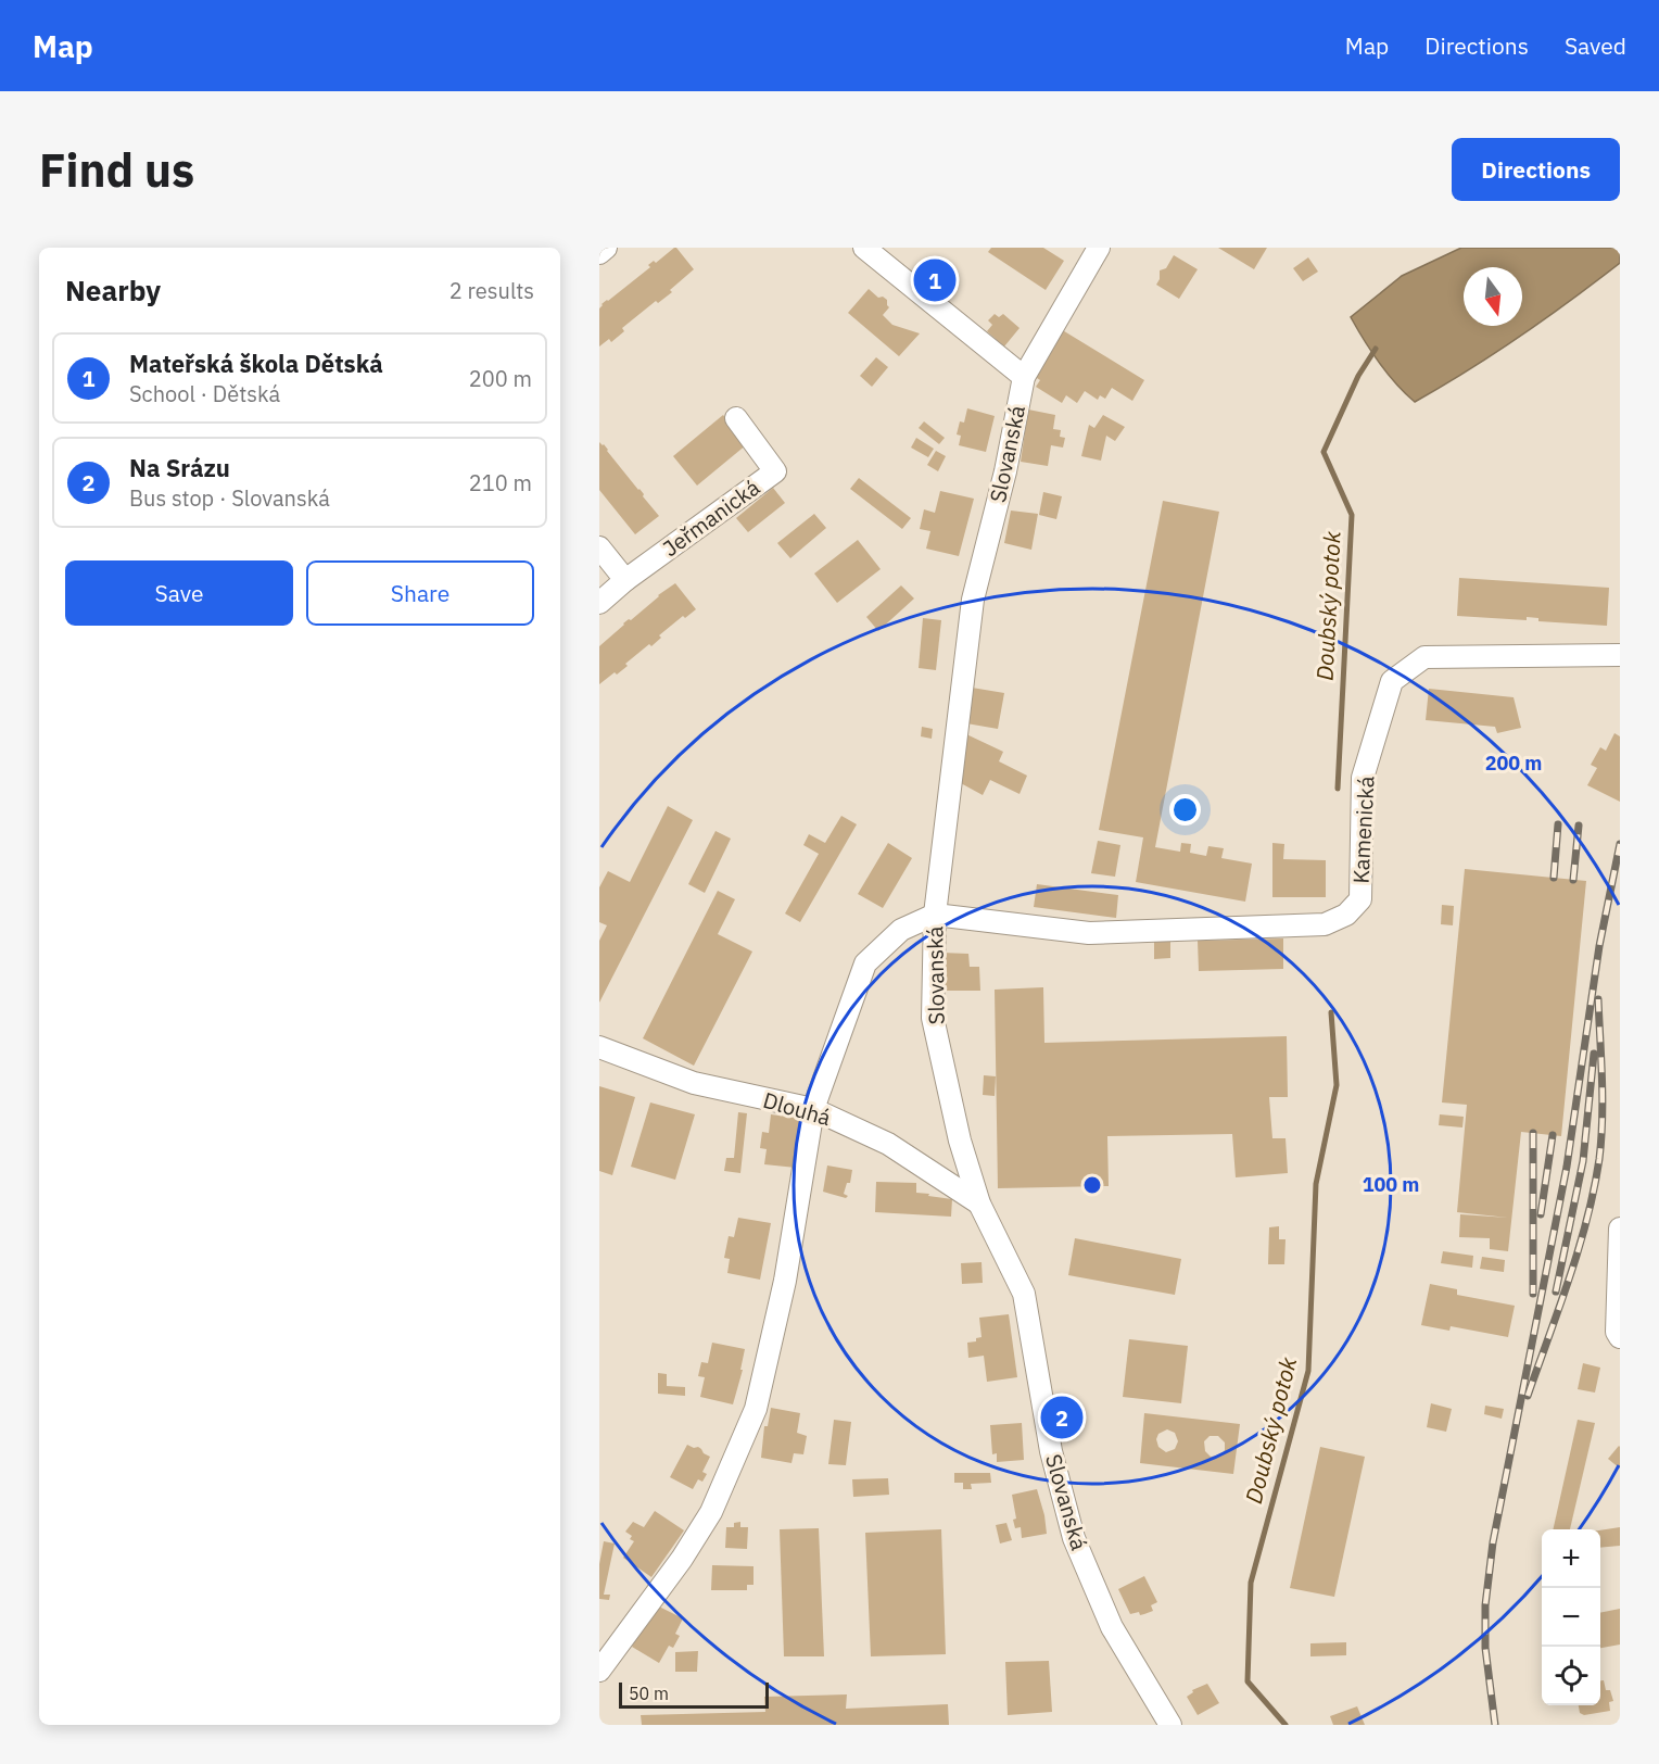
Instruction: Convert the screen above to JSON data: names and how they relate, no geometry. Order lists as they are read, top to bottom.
{
  "streets": {
    "street": [
      "Slovanská",
      "Jeřmanická",
      "Kamenická",
      "Dlouhá"
    ]
  },
  "crossings": [
    ["Slovanská", "Kamenická"],
    ["Slovanská", "Dlouhá"]
  ],
  "water": ["Doubský potok"],
  "scale_bar": "50 m",
  "north": "bottom",
  "page": {
    "header": "Map",
    "nav": ["Map", "Directions", "Saved"],
    "buttons": [
      "Directions",
      ["Save", "Share"]
    ],
    "title": "Find us",
    "heading": ["Nearby", "2 results"],
    "pins": ["1", "2"],
    "list": [
      {
        "mark": "1",
        "name": "Mateřská škola Dětská",
        "note": "School · Dětská",
        "value": "200 m"
      },
      {
        "mark": "2",
        "name": "Na Srázu",
        "note": "Bus stop · Slovanská",
        "value": "210 m"
      }
    ],
    "map_buttons": ["+", "−"],
    "scale": "50 m"
  },
  "rings": ["200 m", "100 m"]
}
